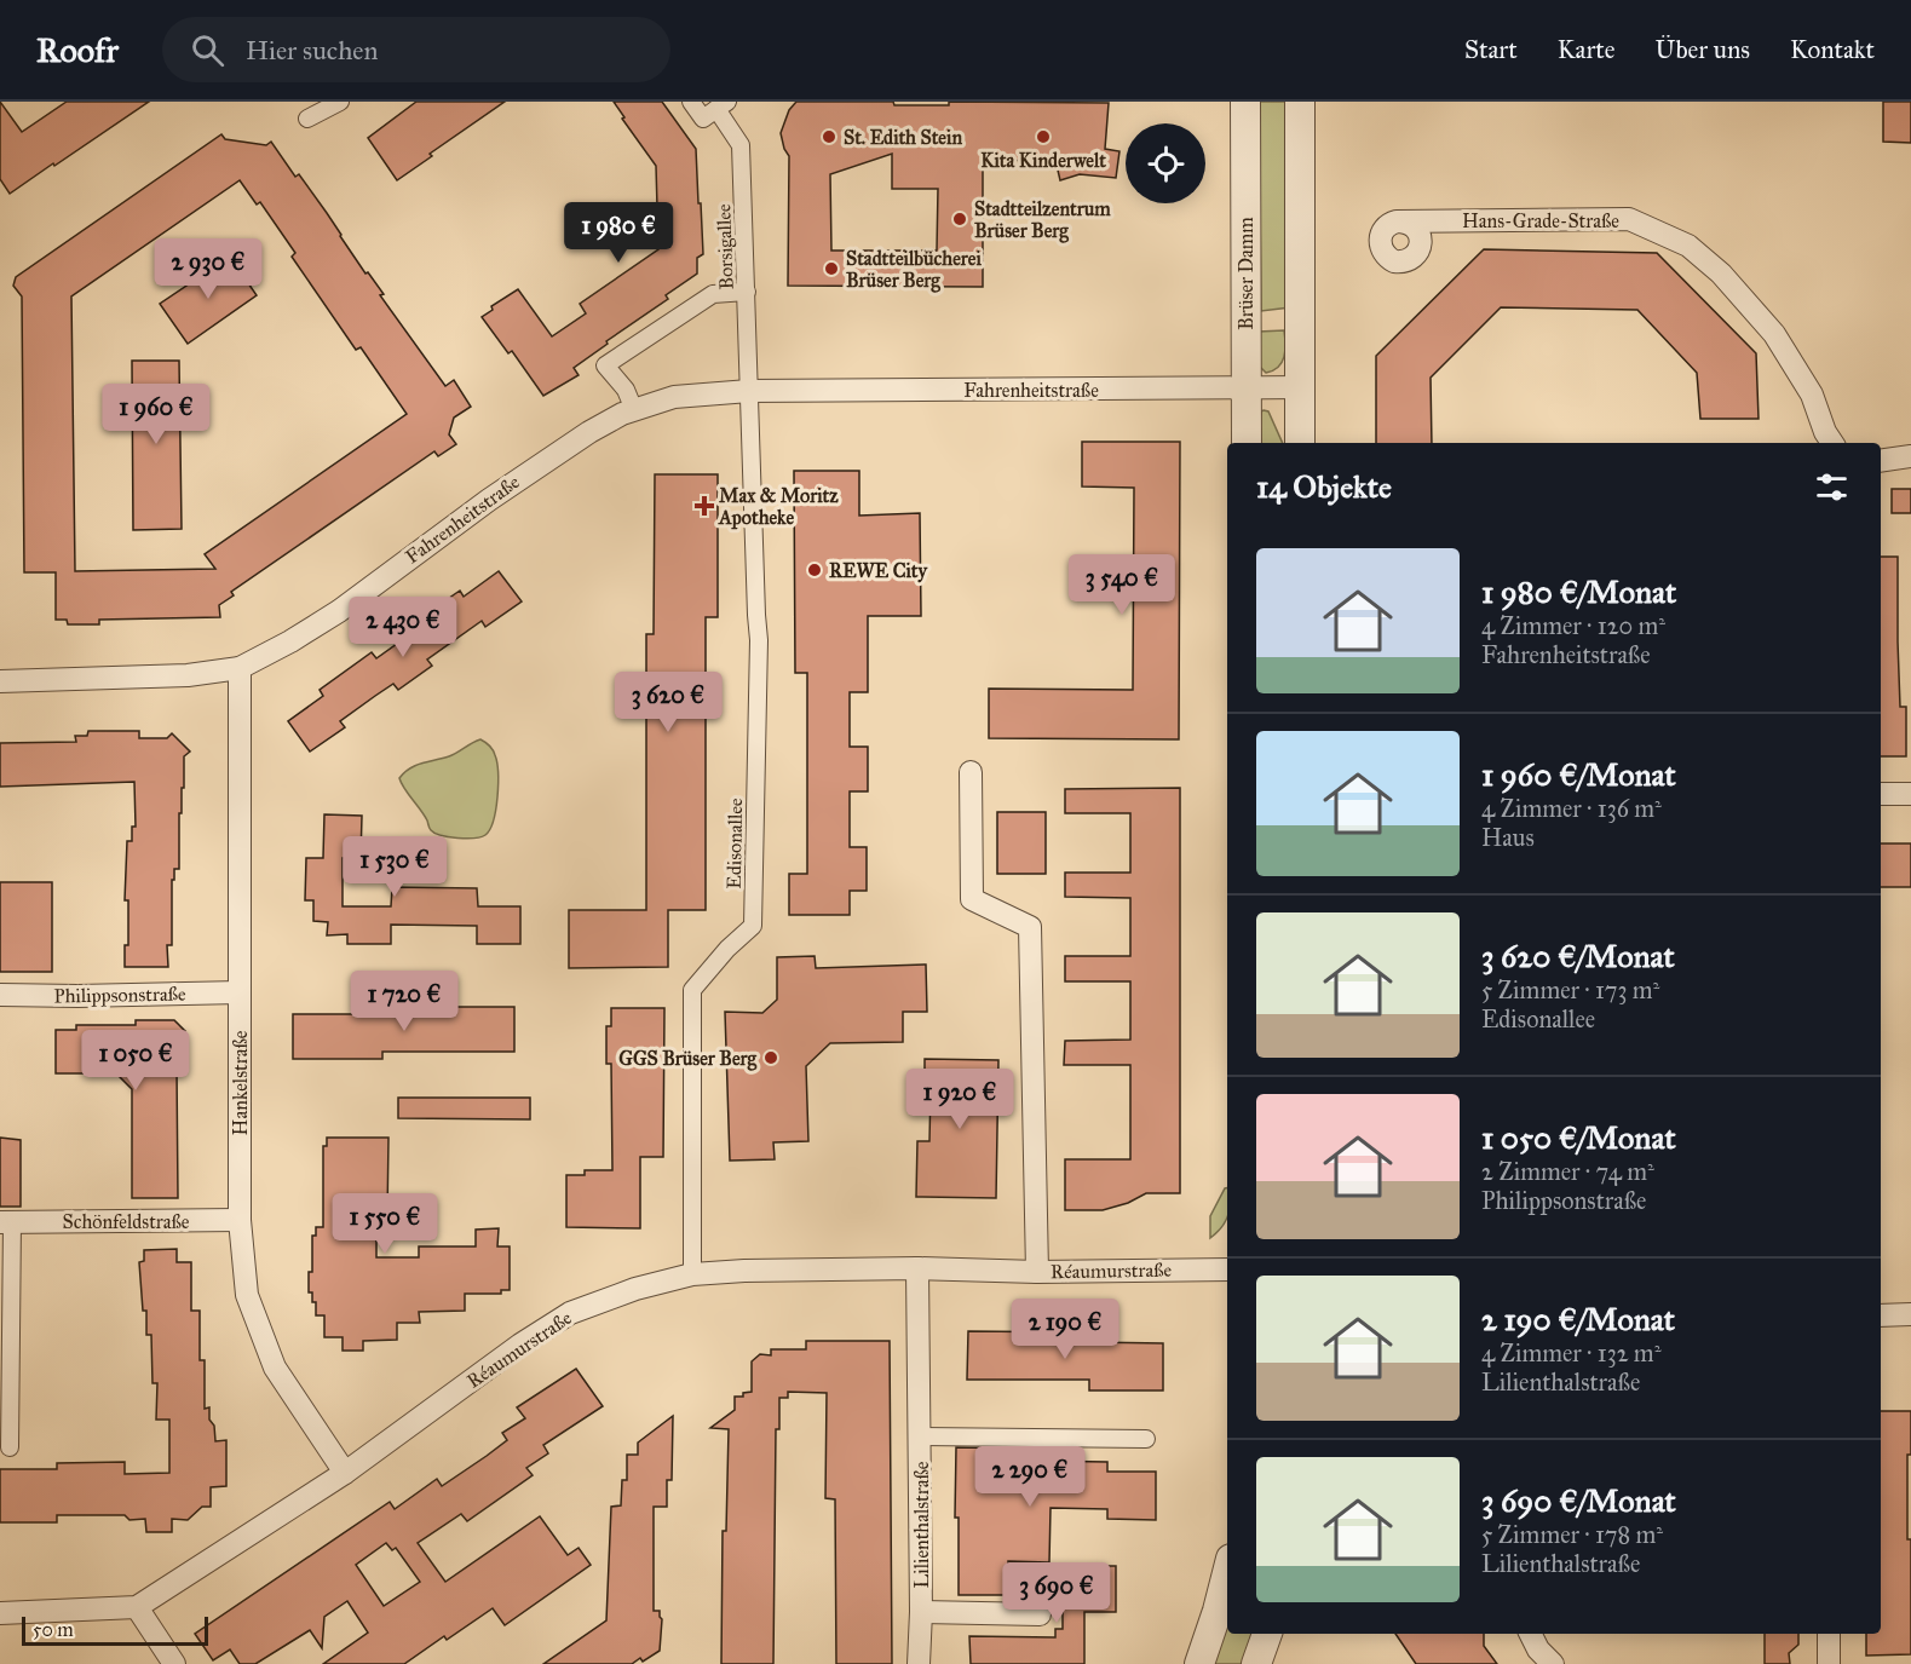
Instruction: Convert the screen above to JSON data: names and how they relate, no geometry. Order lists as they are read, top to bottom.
{
  "streets": {
    "street": [
      "Hans-Grade-Straße",
      "Borsigallee",
      "Brüser Damm",
      "Fahrenheitstraße",
      "Edisonallee",
      "Philippsonstraße",
      "Hankelstraße",
      "Schönfeldstraße",
      "Réaumurstraße",
      "Lilienthalstraße"
    ]
  },
  "crossings": [
    ["Borsigallee", "Fahrenheitstraße"],
    ["Borsigallee", "Edisonallee"],
    ["Brüser Damm", "Fahrenheitstraße"],
    ["Fahrenheitstraße", "Edisonallee"],
    ["Fahrenheitstraße", "Hankelstraße"],
    ["Edisonallee", "Réaumurstraße"],
    ["Philippsonstraße", "Hankelstraße"],
    ["Hankelstraße", "Schönfeldstraße"],
    ["Hankelstraße", "Réaumurstraße"],
    ["Réaumurstraße", "Lilienthalstraße"]
  ],
  "places": {
    "other": [
      "St. Edith Stein",
      "Kita Kinderwelt",
      "Stadtteilzentrum Brüser Berg",
      "Stadtteilbücherei Brüser Berg",
      "REWE City",
      "GGS Brüser Berg"
    ],
    "health": ["Max & Moritz Apotheke"]
  },
  "scale_bar": "50 m",
  "page": {
    "header": "Roofr",
    "search": "Hier suchen",
    "nav": [
      "Start",
      "Karte",
      "Über uns",
      "Kontakt"
    ],
    "price": [
      "1 980 €",
      "2 930 €",
      "1 960 €",
      "3 540 €",
      "2 430 €",
      "3 620 €",
      "1 530 €",
      "1 720 €",
      "1 050 €",
      "1 920 €",
      "1 550 €",
      "2 190 €",
      "2 290 €",
      "3 690 €"
    ],
    "heading": "14 Objekte",
    "list": [
      {
        "name": "1 980 €/Monat",
        "note": "4 Zimmer · 120 m² · Fahrenheitstraße"
      },
      {
        "name": "1 960 €/Monat",
        "note": "4 Zimmer · 136 m² · Haus"
      },
      {
        "name": "3 620 €/Monat",
        "note": "5 Zimmer · 173 m² · Edisonallee"
      },
      {
        "name": "1 050 €/Monat",
        "note": "2 Zimmer · 74 m² · Philippsonstraße"
      },
      {
        "name": "2 190 €/Monat",
        "note": "4 Zimmer · 132 m² · Lilienthalstraße"
      },
      {
        "name": "3 690 €/Monat",
        "note": "5 Zimmer · 178 m² · Lilienthalstraße"
      }
    ],
    "scale": "50 m"
  }
}
